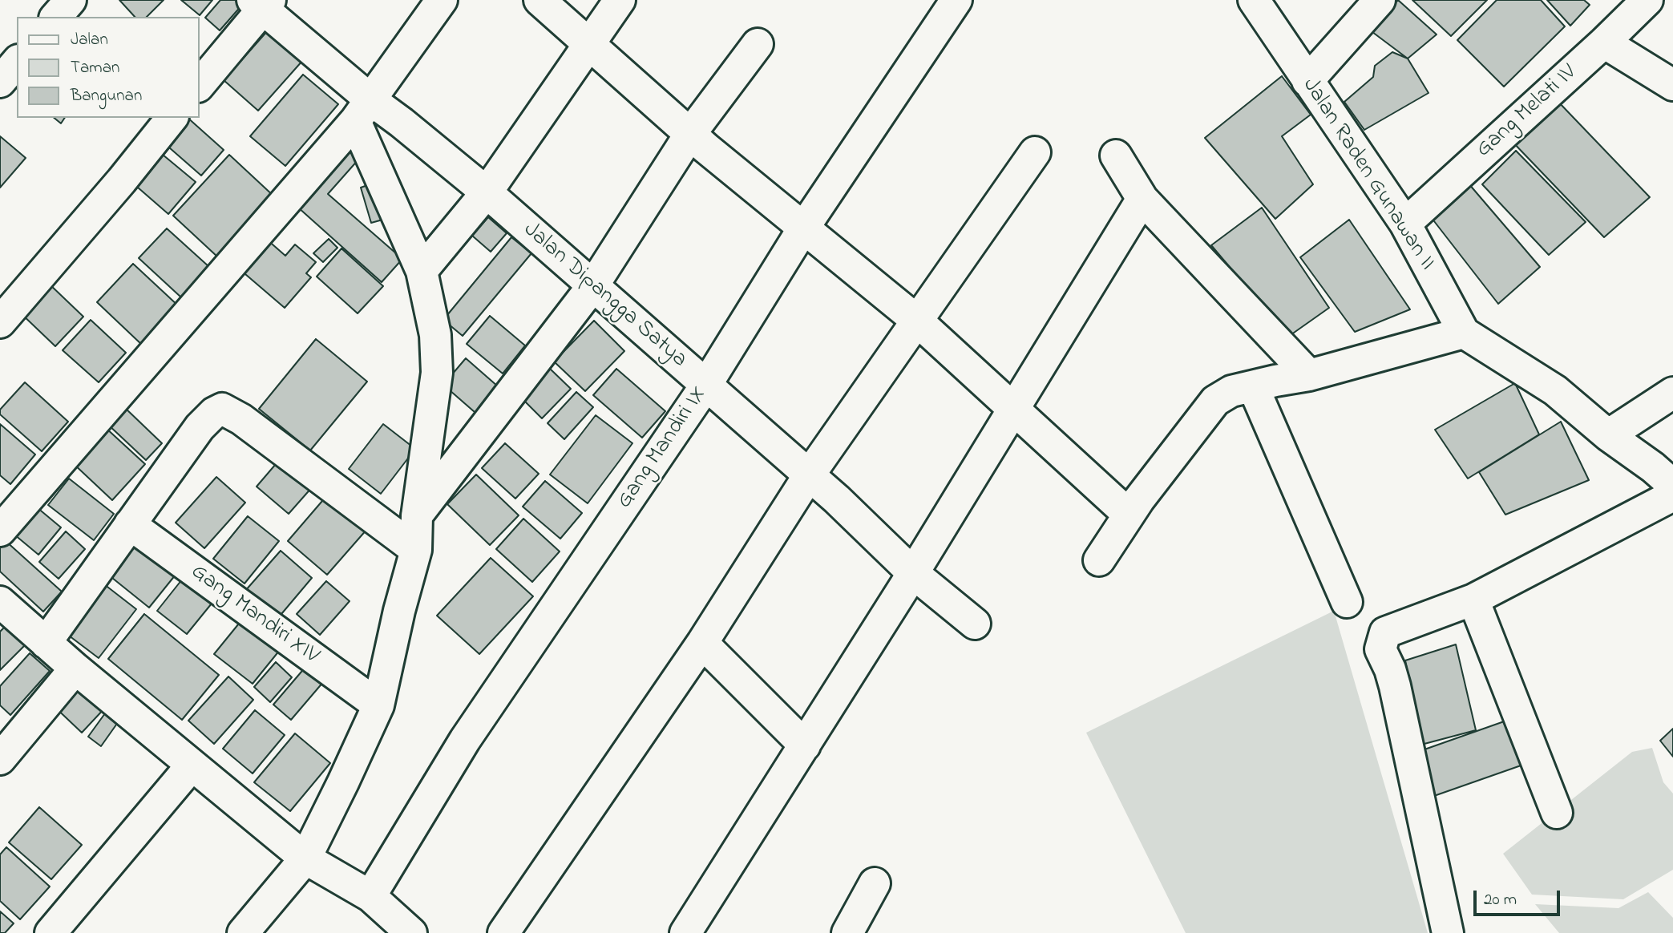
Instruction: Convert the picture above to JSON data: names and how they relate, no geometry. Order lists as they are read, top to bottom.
{
  "streets": {
    "street": [
      "Gang Melati IV",
      "Jalan Raden Gunawan II",
      "Jalan Dipangga Satya",
      "Gang Mandiri IX",
      "Gang Mandiri XIV"
    ]
  },
  "crossings": [
    ["Gang Melati IV", "Jalan Raden Gunawan II"],
    ["Jalan Dipangga Satya", "Gang Mandiri IX"]
  ],
  "legend": ["Jalan", "Taman", "Bangunan"],
  "scale_bar": "20 m"
}
